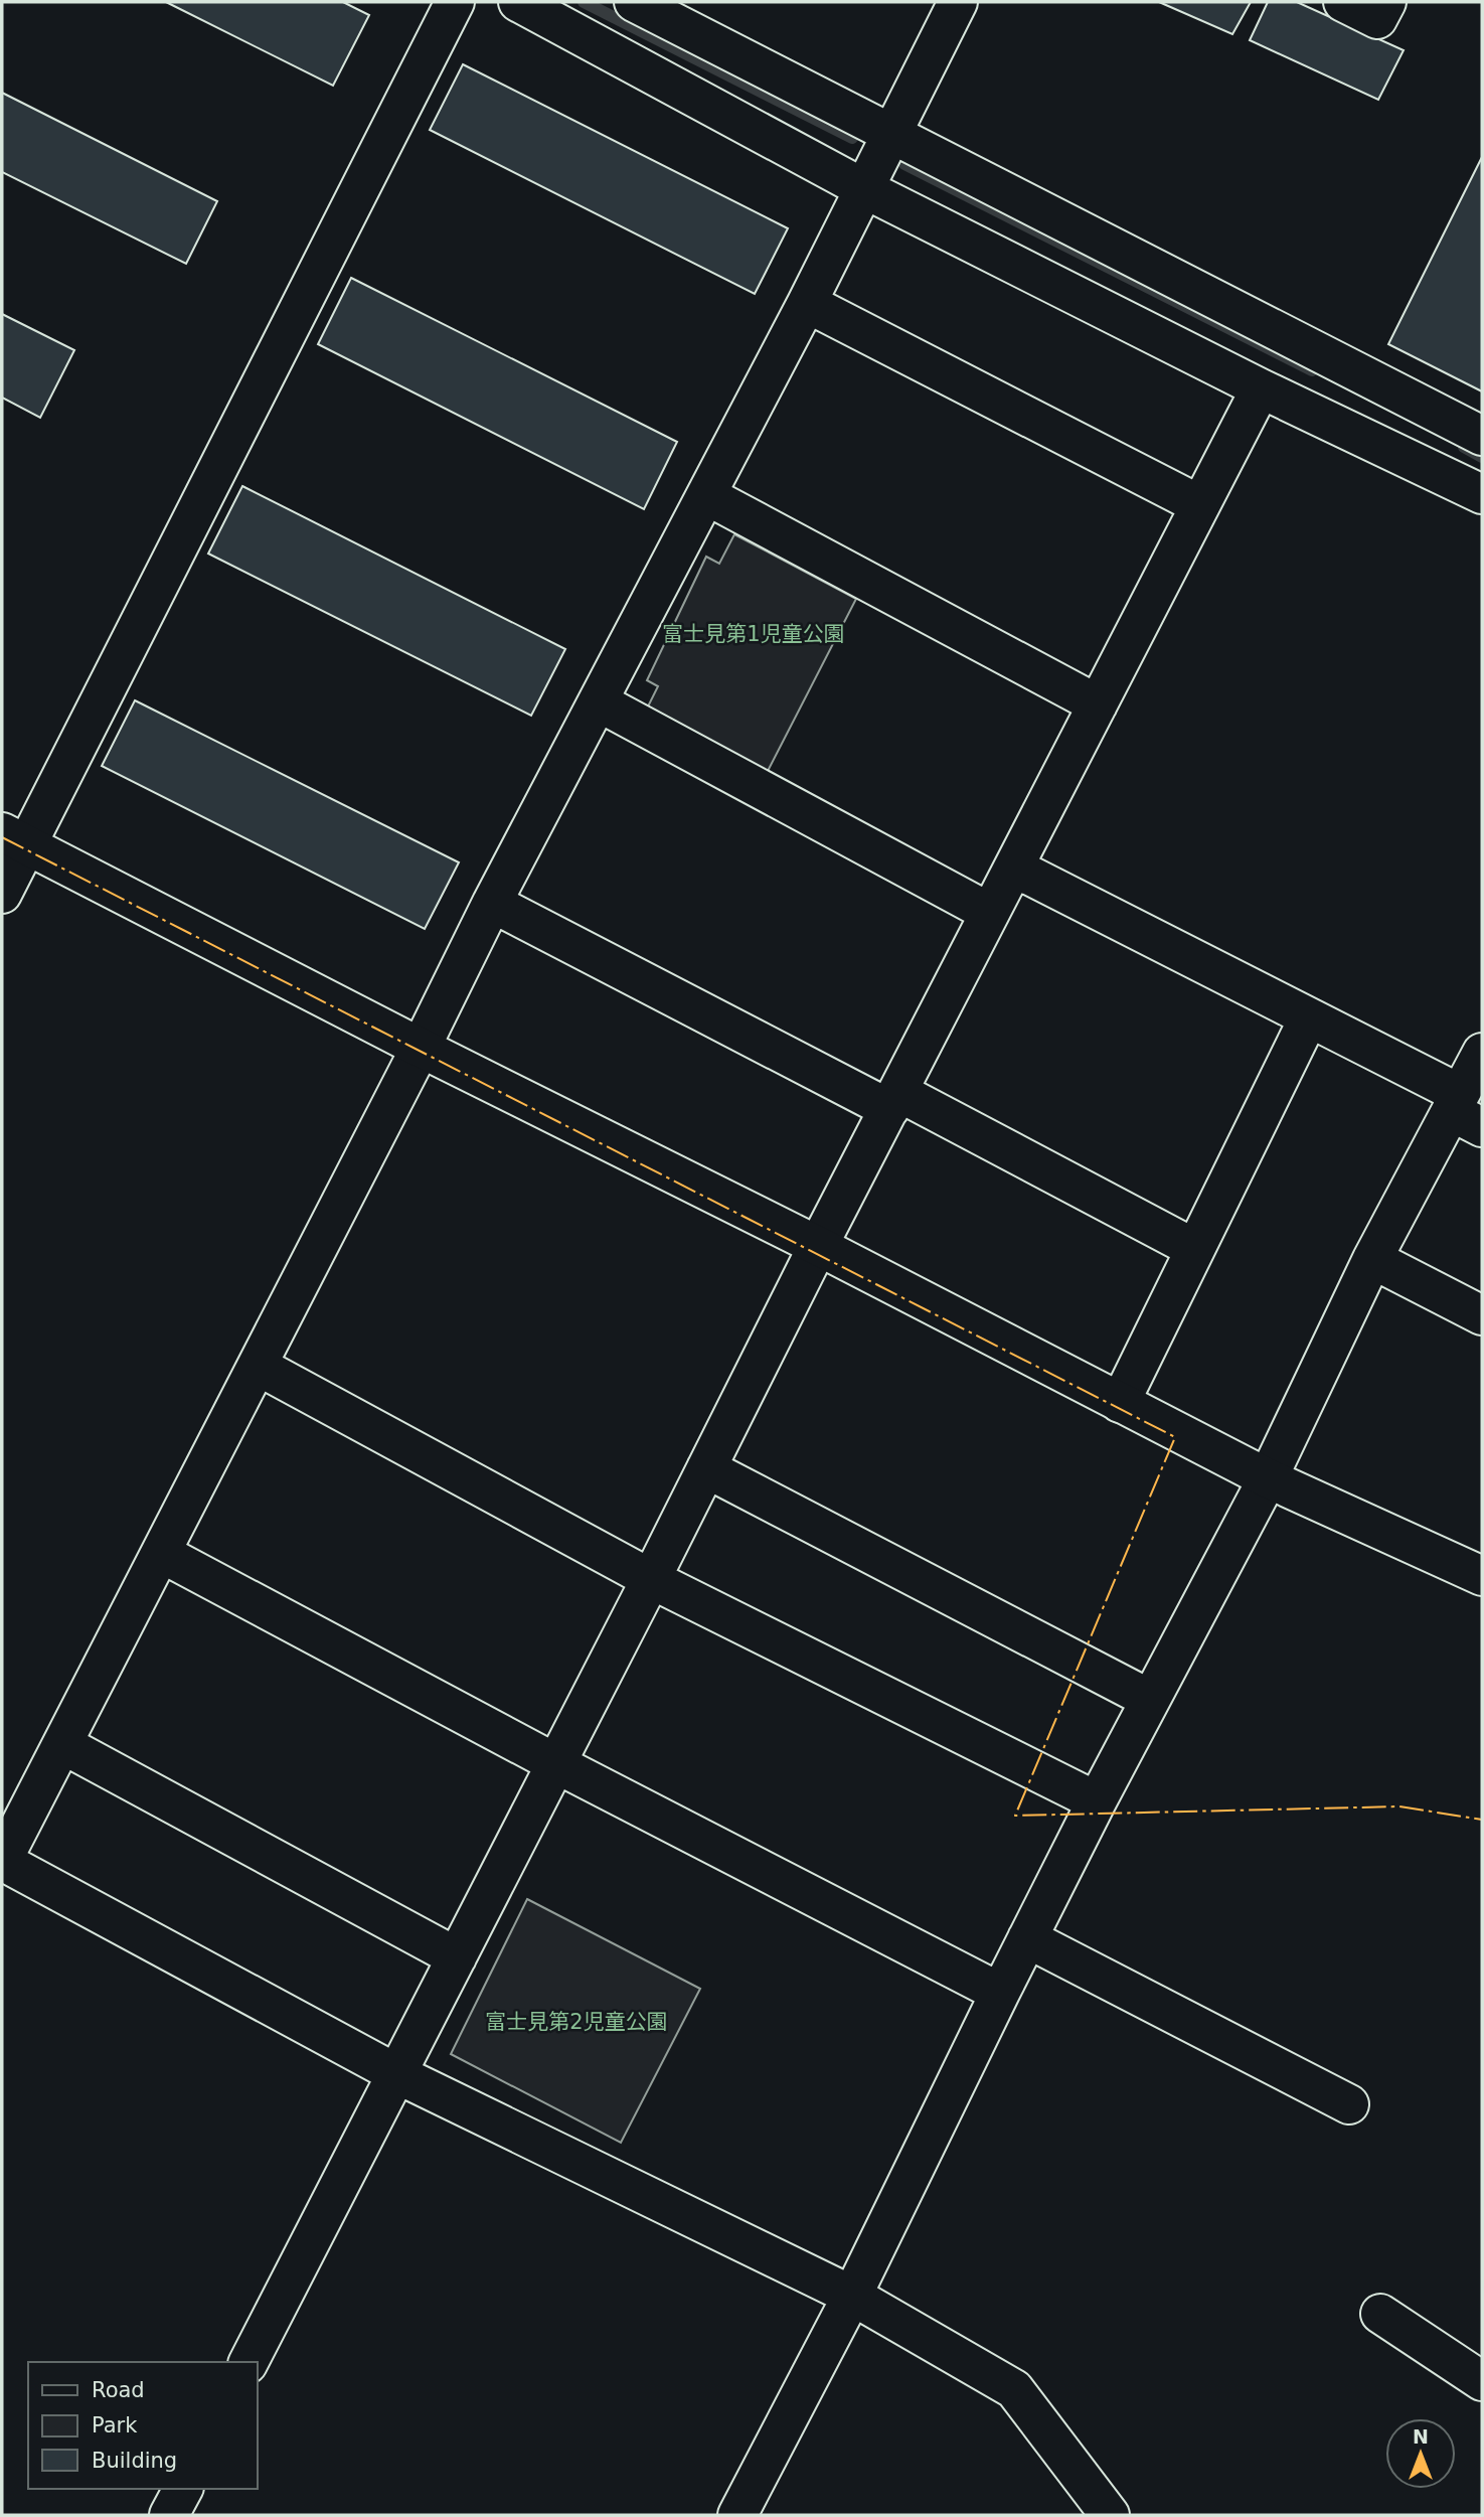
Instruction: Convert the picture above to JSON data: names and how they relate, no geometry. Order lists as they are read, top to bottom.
{
  "parks": ["富士見第1児童公園", "富士見第2児童公園"],
  "legend": ["Road", "Park", "Building"],
  "north": "top"
}
